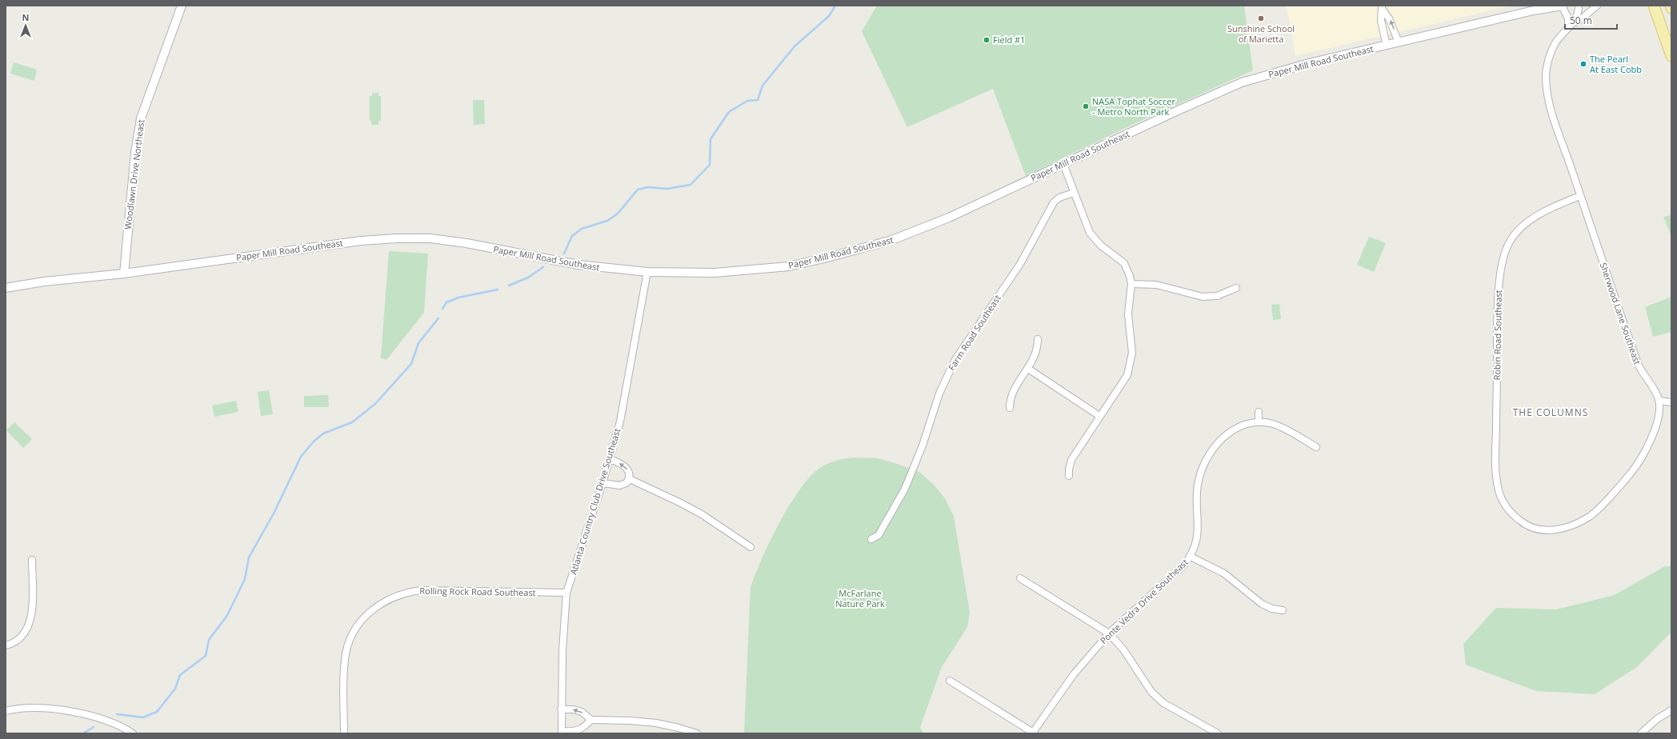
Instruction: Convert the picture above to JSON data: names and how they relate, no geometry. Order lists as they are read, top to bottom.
{
  "streets": {
    "street": [
      "Paper Mill Road Southeast",
      "Woodlawn Drive Northeast",
      "Sherwood Lane Southeast",
      "Farm Road Southeast",
      "Robin Road Southeast",
      "Atlanta Country Club Drive Southeast",
      "Rolling Rock Road Southeast",
      "Ponte Vedra Drive Southeast"
    ]
  },
  "crossings": [
    ["Paper Mill Road Southeast", "Woodlawn Drive Northeast"],
    ["Paper Mill Road Southeast", "Atlanta Country Club Drive Southeast"],
    ["Sherwood Lane Southeast", "Robin Road Southeast"],
    ["Atlanta Country Club Drive Southeast", "Rolling Rock Road Southeast"]
  ],
  "districts": ["THE COLUMNS"],
  "parks": ["McFarlane Nature Park"],
  "places": [
    "Sunshine School of Marietta",
    "Field #1",
    "The Pearl At East Cobb",
    "NASA Tophat Soccer - Metro North Park"
  ],
  "scale_bar": "50 m",
  "north": "top"
}
